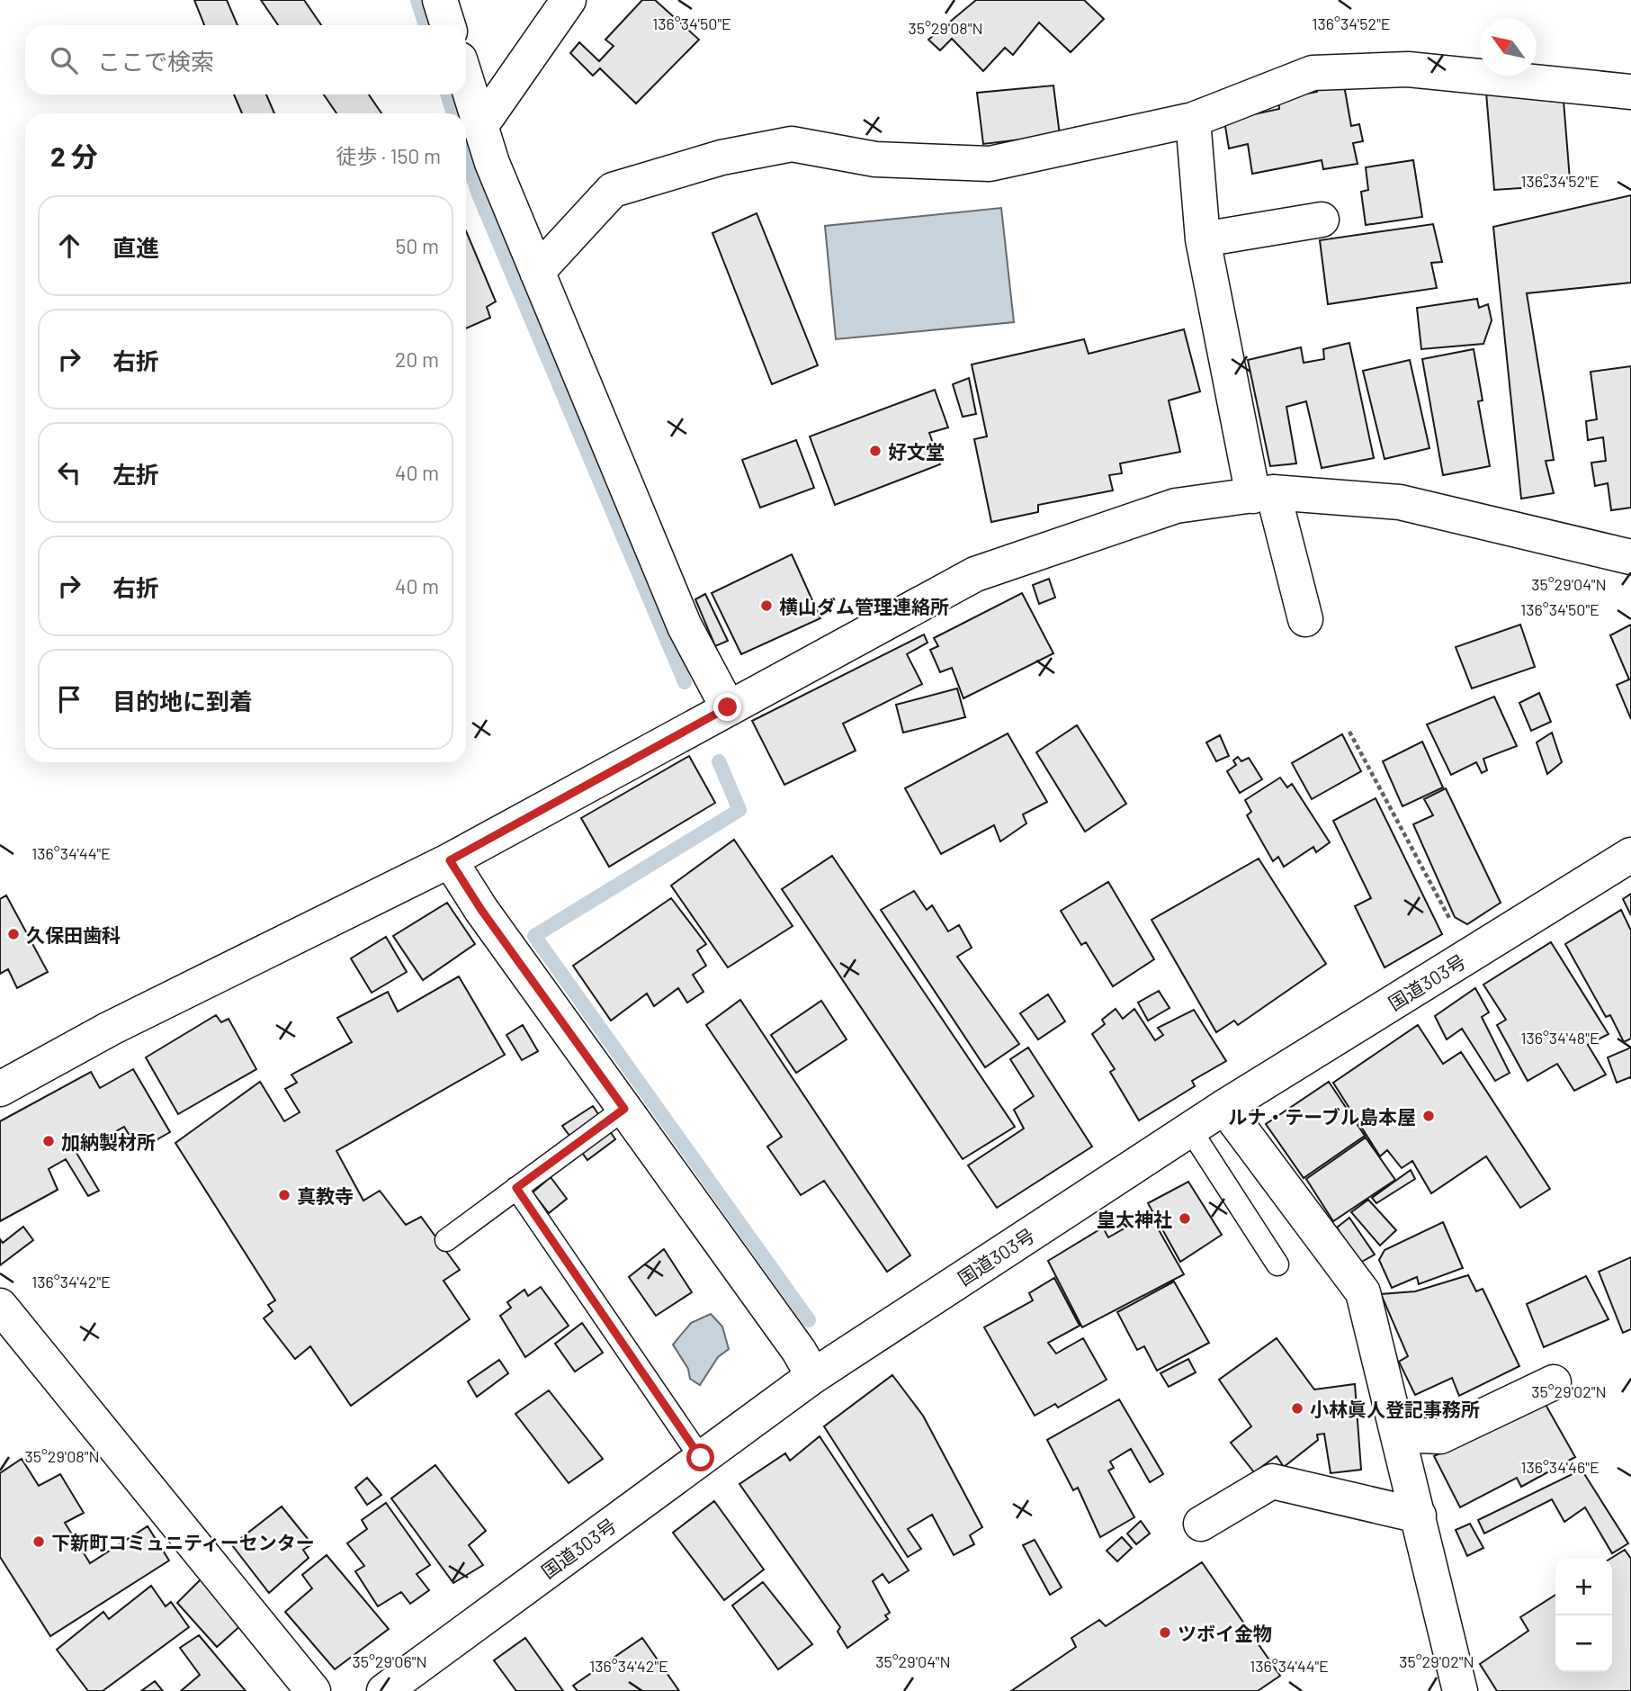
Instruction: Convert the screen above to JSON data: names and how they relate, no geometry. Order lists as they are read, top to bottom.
{
  "streets": {
    "main road": ["国道303号"]
  },
  "places": [
    "好文堂",
    "横山ダム管理連絡所",
    "久保田歯科",
    "ルナ・テーブル島本屋",
    "加納製材所",
    "真教寺",
    "皇太神社",
    "小林眞人登記事務所",
    "下新町コミュニティーセンター",
    "ツボイ金物"
  ],
  "north": "top left",
  "page": {
    "search": "ここで検索",
    "heading": ["2 分", "徒歩 · 150 m"],
    "list": [
      ["直進", "50 m"],
      ["右折", "20 m"],
      ["左折", "40 m"],
      ["右折", "40 m"],
      "目的地に到着"
    ],
    "map_buttons": ["+", "−"]
  },
  "coordinates": [
    "136°34'50\"E",
    "136°34'52\"E",
    "35°29'08\"N",
    "35°29'04\"N",
    "136°34'44\"E",
    "136°34'48\"E",
    "136°34'42\"E",
    "35°29'02\"N",
    "136°34'46\"E",
    "35°29'06\"N"
  ]
}
